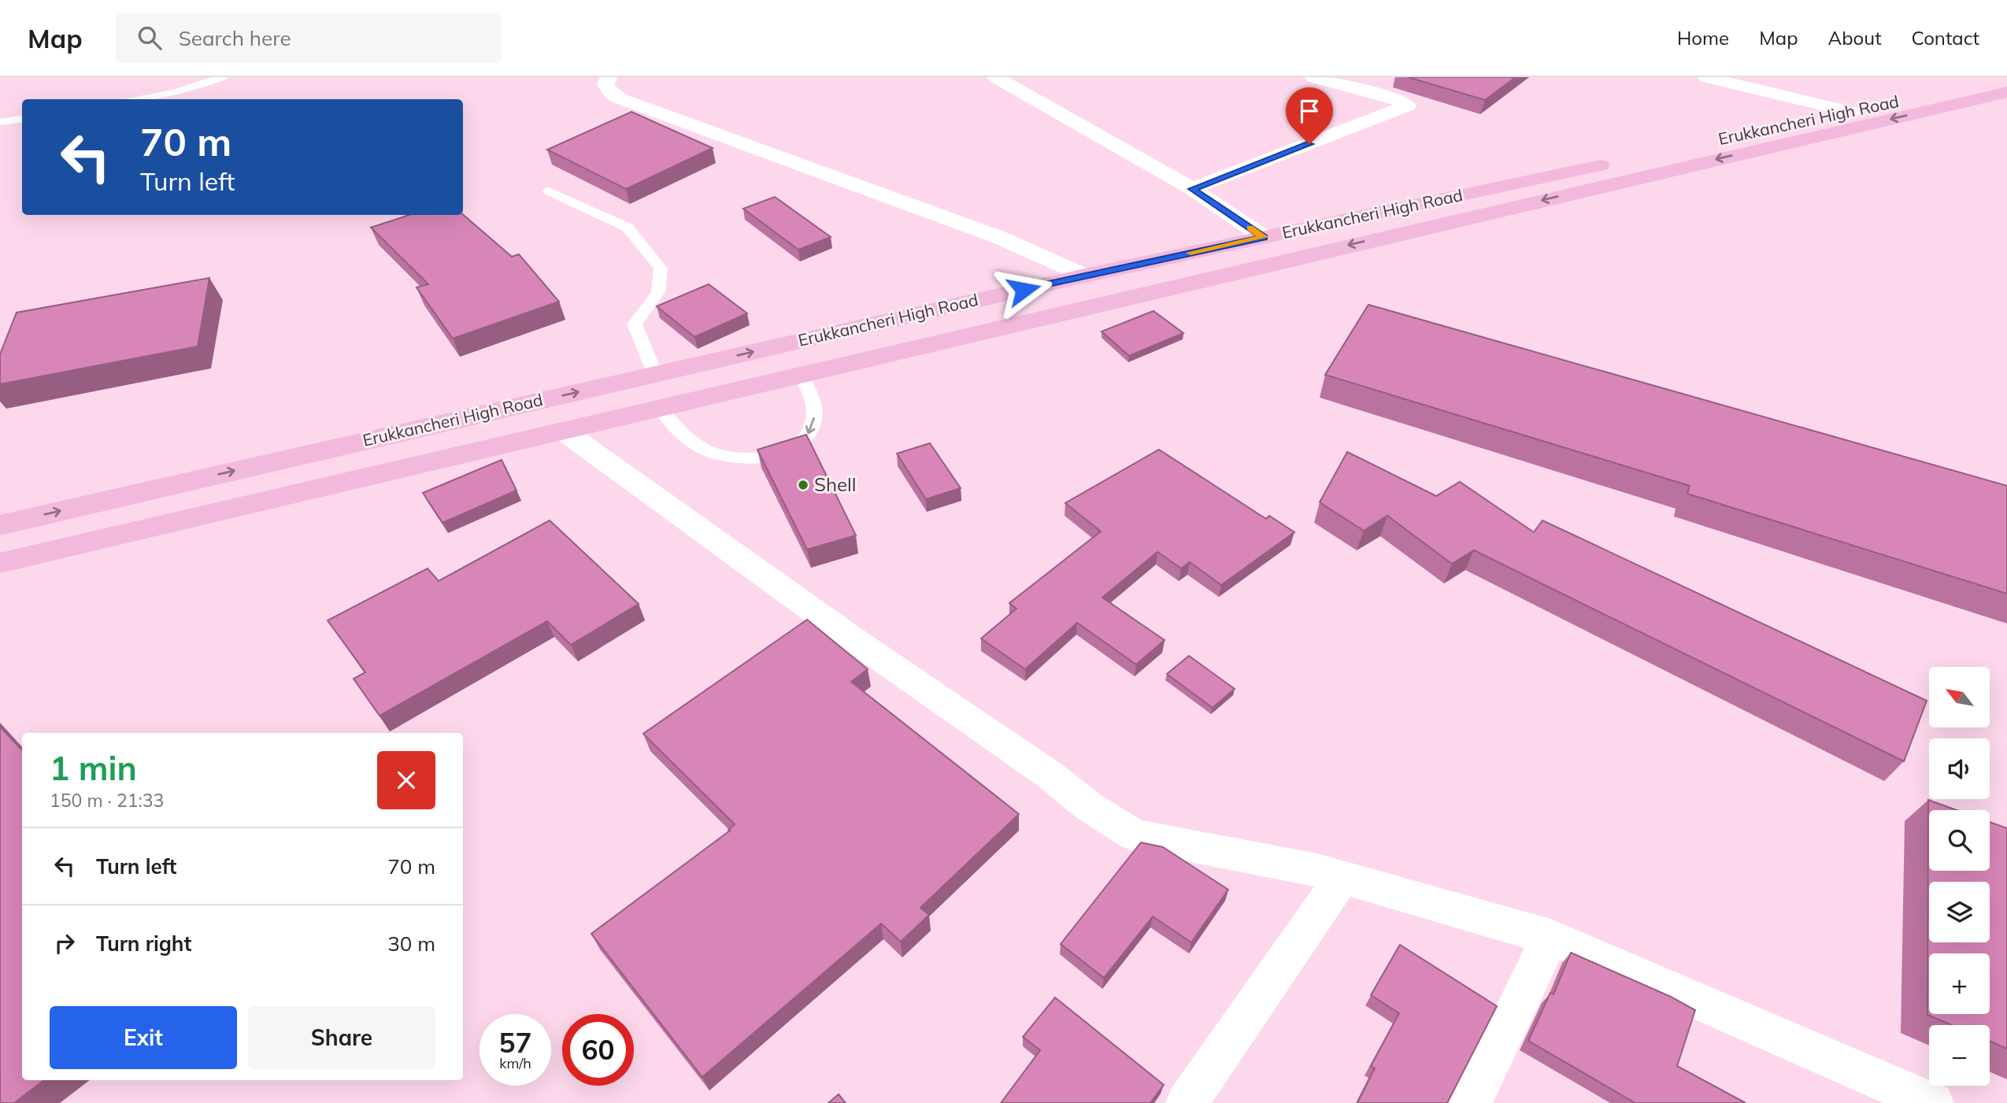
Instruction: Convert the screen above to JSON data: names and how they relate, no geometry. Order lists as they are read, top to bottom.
{
  "streets": {
    "main road": ["Erukkancheri High Road"]
  },
  "places": ["Shell"],
  "north": "top left",
  "page": {
    "header": "Map",
    "search": "Search here",
    "nav": [
      "Home",
      "Map",
      "About",
      "Contact"
    ],
    "turn": ["70 m", "Turn left"],
    "map_buttons": ["+", "−"],
    "heading": ["1 min", "150 m · 21:33"],
    "list": [
      {
        "name": "Turn left",
        "value": "70 m"
      },
      {
        "name": "Turn right",
        "value": "30 m"
      }
    ],
    "buttons": ["Exit", "Share"],
    "speed": "57 km/h",
    "limit": "60"
  }
}
